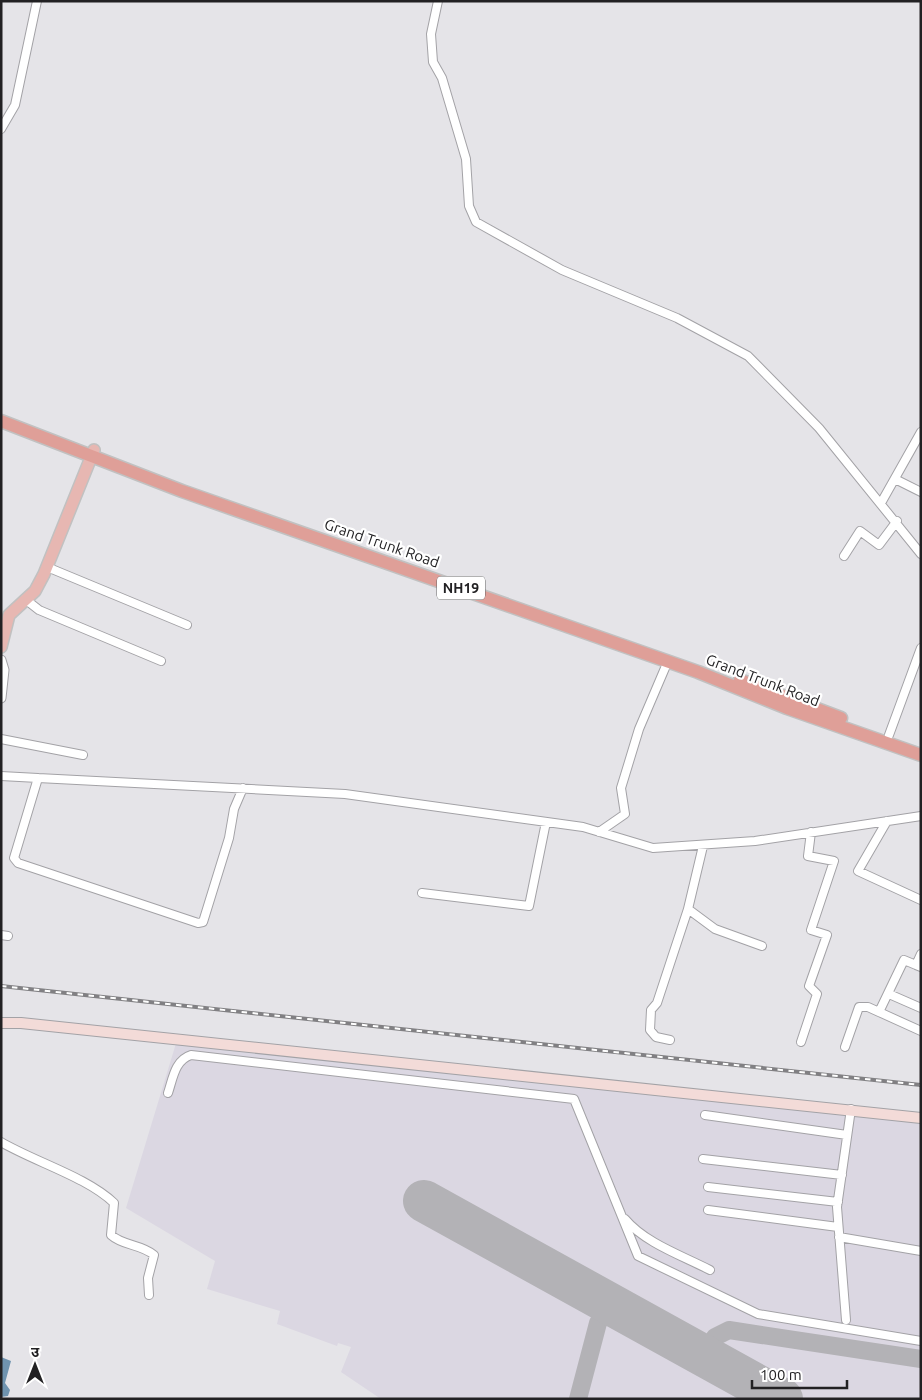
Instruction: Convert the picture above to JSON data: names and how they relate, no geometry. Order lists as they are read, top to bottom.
{
  "streets": {
    "highway": ["Grand Trunk Road", "NH19"]
  },
  "scale_bar": "100 m",
  "north": "top"
}
